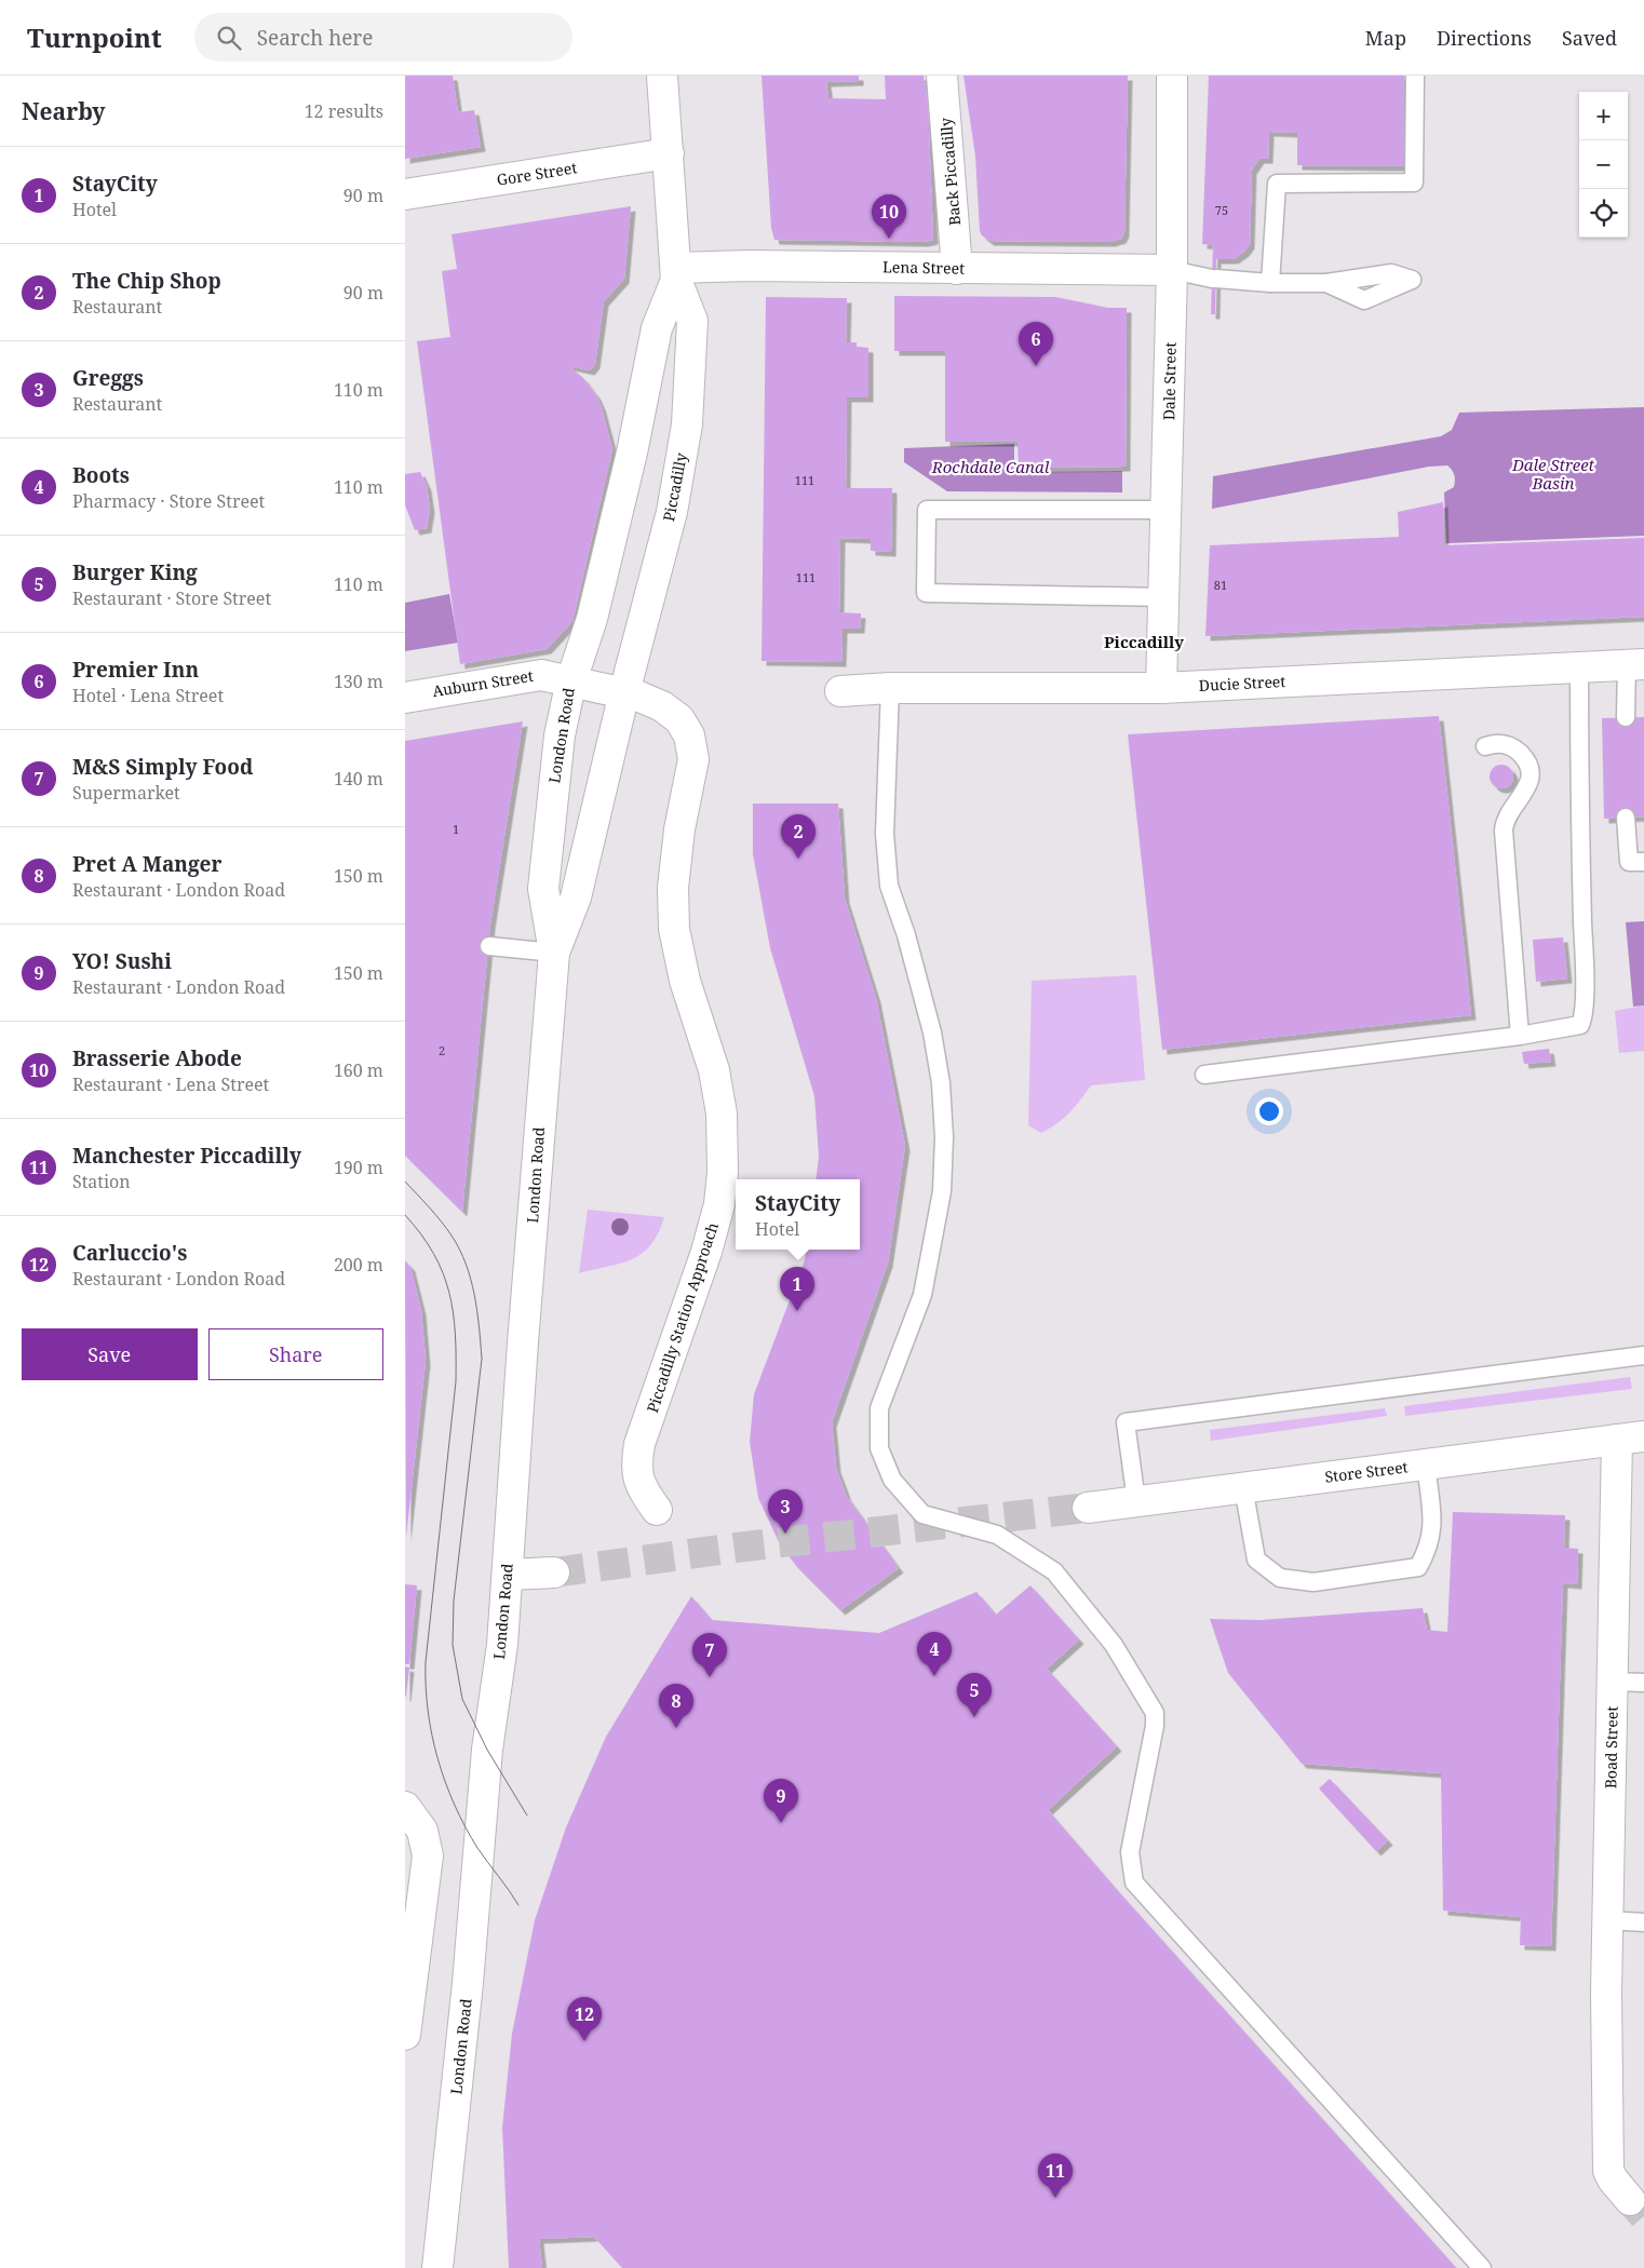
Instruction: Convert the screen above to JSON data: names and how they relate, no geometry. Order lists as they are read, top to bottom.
{
  "streets": {
    "street": [
      "Back Piccadilly",
      "Gore Street",
      "Lena Street",
      "Dale Street",
      "Piccadilly",
      "Auburn Street",
      "Ducie Street",
      "London Road",
      "Piccadilly Station Approach",
      "Store Street",
      "Boad Street"
    ]
  },
  "crossings": [
    ["Back Piccadilly", "Lena Street"],
    ["Gore Street", "Piccadilly"],
    ["Lena Street", "Dale Street"],
    ["Lena Street", "Piccadilly"],
    ["Dale Street", "Ducie Street"],
    ["Piccadilly", "Auburn Street"],
    ["Piccadilly", "London Road"],
    ["Piccadilly", "Piccadilly Station Approach"],
    ["Auburn Street", "London Road"],
    ["Auburn Street", "Piccadilly Station Approach"],
    ["London Road", "Piccadilly Station Approach"],
    ["Store Street", "Boad Street"]
  ],
  "districts": ["Piccadilly"],
  "water": ["Dale Street Basin", "Rochdale Canal"],
  "house_numbers": [
    "75",
    "111",
    "111",
    "81",
    "1",
    "2"
  ],
  "page": {
    "header": "Turnpoint",
    "search": "Search here",
    "nav": ["Map", "Directions", "Saved"],
    "heading": ["Nearby", "12 results"],
    "map_buttons": ["+", "−"],
    "list": [
      {
        "mark": "1",
        "name": "StayCity",
        "note": "Hotel",
        "value": "90 m"
      },
      {
        "mark": "2",
        "name": "The Chip Shop",
        "note": "Restaurant",
        "value": "90 m"
      },
      {
        "mark": "3",
        "name": "Greggs",
        "note": "Restaurant",
        "value": "110 m"
      },
      {
        "mark": "4",
        "name": "Boots",
        "note": "Pharmacy · Store Street",
        "value": "110 m"
      },
      {
        "mark": "5",
        "name": "Burger King",
        "note": "Restaurant · Store Street",
        "value": "110 m"
      },
      {
        "mark": "6",
        "name": "Premier Inn",
        "note": "Hotel · Lena Street",
        "value": "130 m"
      },
      {
        "mark": "7",
        "name": "M&S Simply Food",
        "note": "Supermarket",
        "value": "140 m"
      },
      {
        "mark": "8",
        "name": "Pret A Manger",
        "note": "Restaurant · London Road",
        "value": "150 m"
      },
      {
        "mark": "9",
        "name": "YO! Sushi",
        "note": "Restaurant · London Road",
        "value": "150 m"
      },
      {
        "mark": "10",
        "name": "Brasserie Abode",
        "note": "Restaurant · Lena Street",
        "value": "160 m"
      },
      {
        "mark": "11",
        "name": "Manchester Piccadilly",
        "note": "Station",
        "value": "190 m"
      },
      {
        "mark": "12",
        "name": "Carluccio's",
        "note": "Restaurant · London Road",
        "value": "200 m"
      }
    ],
    "pins": [
      "10",
      "6",
      "2",
      "1",
      "3",
      "4",
      "7",
      "5",
      "8",
      "9",
      "12",
      "11"
    ],
    "popup": ["StayCity", "Hotel"],
    "buttons": ["Save", "Share"]
  }
}
